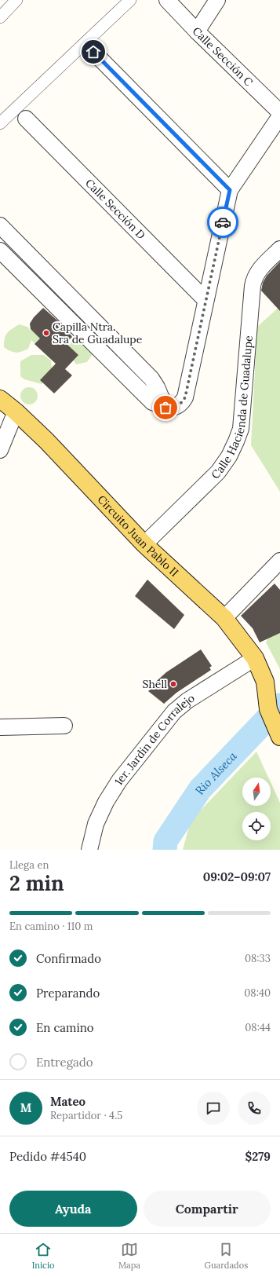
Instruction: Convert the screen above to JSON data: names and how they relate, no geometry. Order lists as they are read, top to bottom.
{
  "streets": {
    "main road": ["Circuito Juan Pablo II"],
    "street": [
      "Calle Sección C",
      "Calle Sección D",
      "Calle Hacienda de Guadalupe",
      "1er. Jardín de Corralejo"
    ]
  },
  "crossings": [
    ["Calle Hacienda de Guadalupe", "Circuito Juan Pablo II"],
    ["Circuito Juan Pablo II", "1er. Jardín de Corralejo"]
  ],
  "water": ["Rio Alseca"],
  "places": ["Capilla Ntra. Sra de Guadalupe", "Shell"],
  "north": "top",
  "page": {
    "heading": ["2 min", "Llega en", "09:02–09:07"],
    "panel": [
      "Mateo",
      "Repartidor · 4.5",
      "Pedido #4540",
      "$279"
    ],
    "bar": "En camino · 110 m",
    "list": [
      ["Confirmado", "08:33"],
      ["Preparando", "08:40"],
      ["En camino", "08:44"],
      "Entregado"
    ],
    "round": "M",
    "buttons": ["Ayuda", "Compartir"],
    "tabs": ["Inicio", "Mapa", "Guardados"]
  }
}
